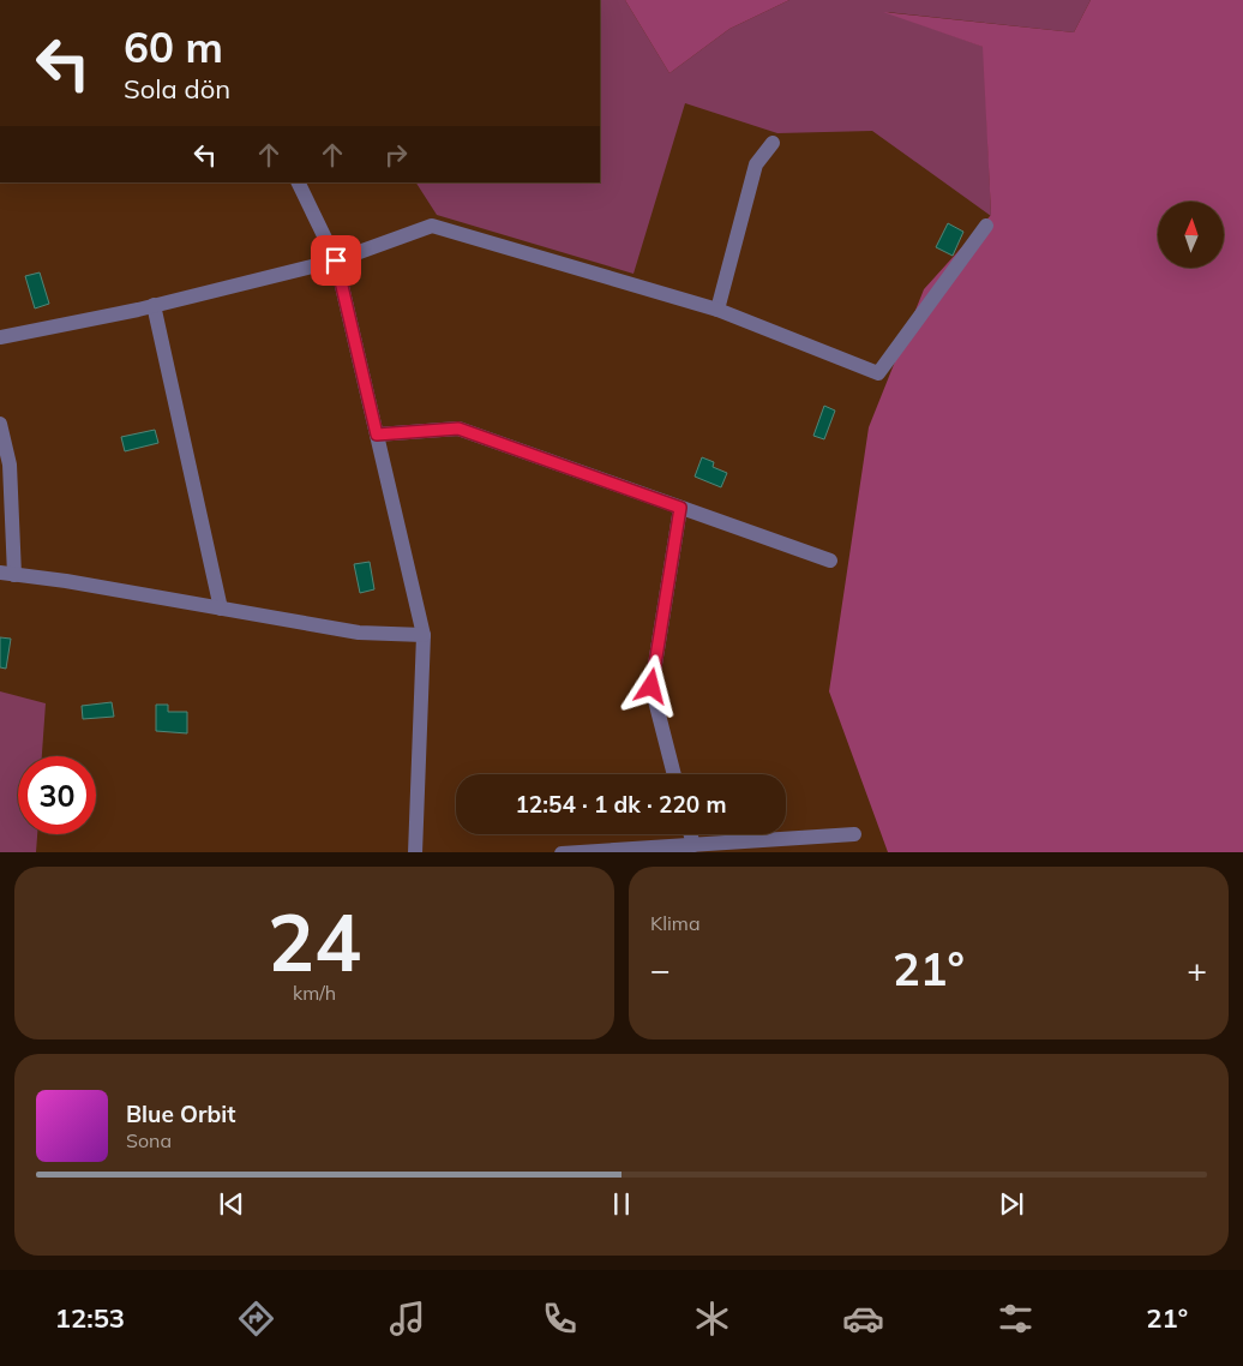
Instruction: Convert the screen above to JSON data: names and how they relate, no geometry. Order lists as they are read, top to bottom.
{
  "north": "top",
  "page": {
    "turn": ["60 m", "Sola dön"],
    "limit": "30",
    "trip": "12:54 · 1 dk · 220 m",
    "tile": [
      ["24", "km/h"],
      "Klima"
    ],
    "heat": ["−", "21°", "+"],
    "song": ["Blue Orbit", "Sona"],
    "tabs": ["12:53", "21°"]
  }
}
